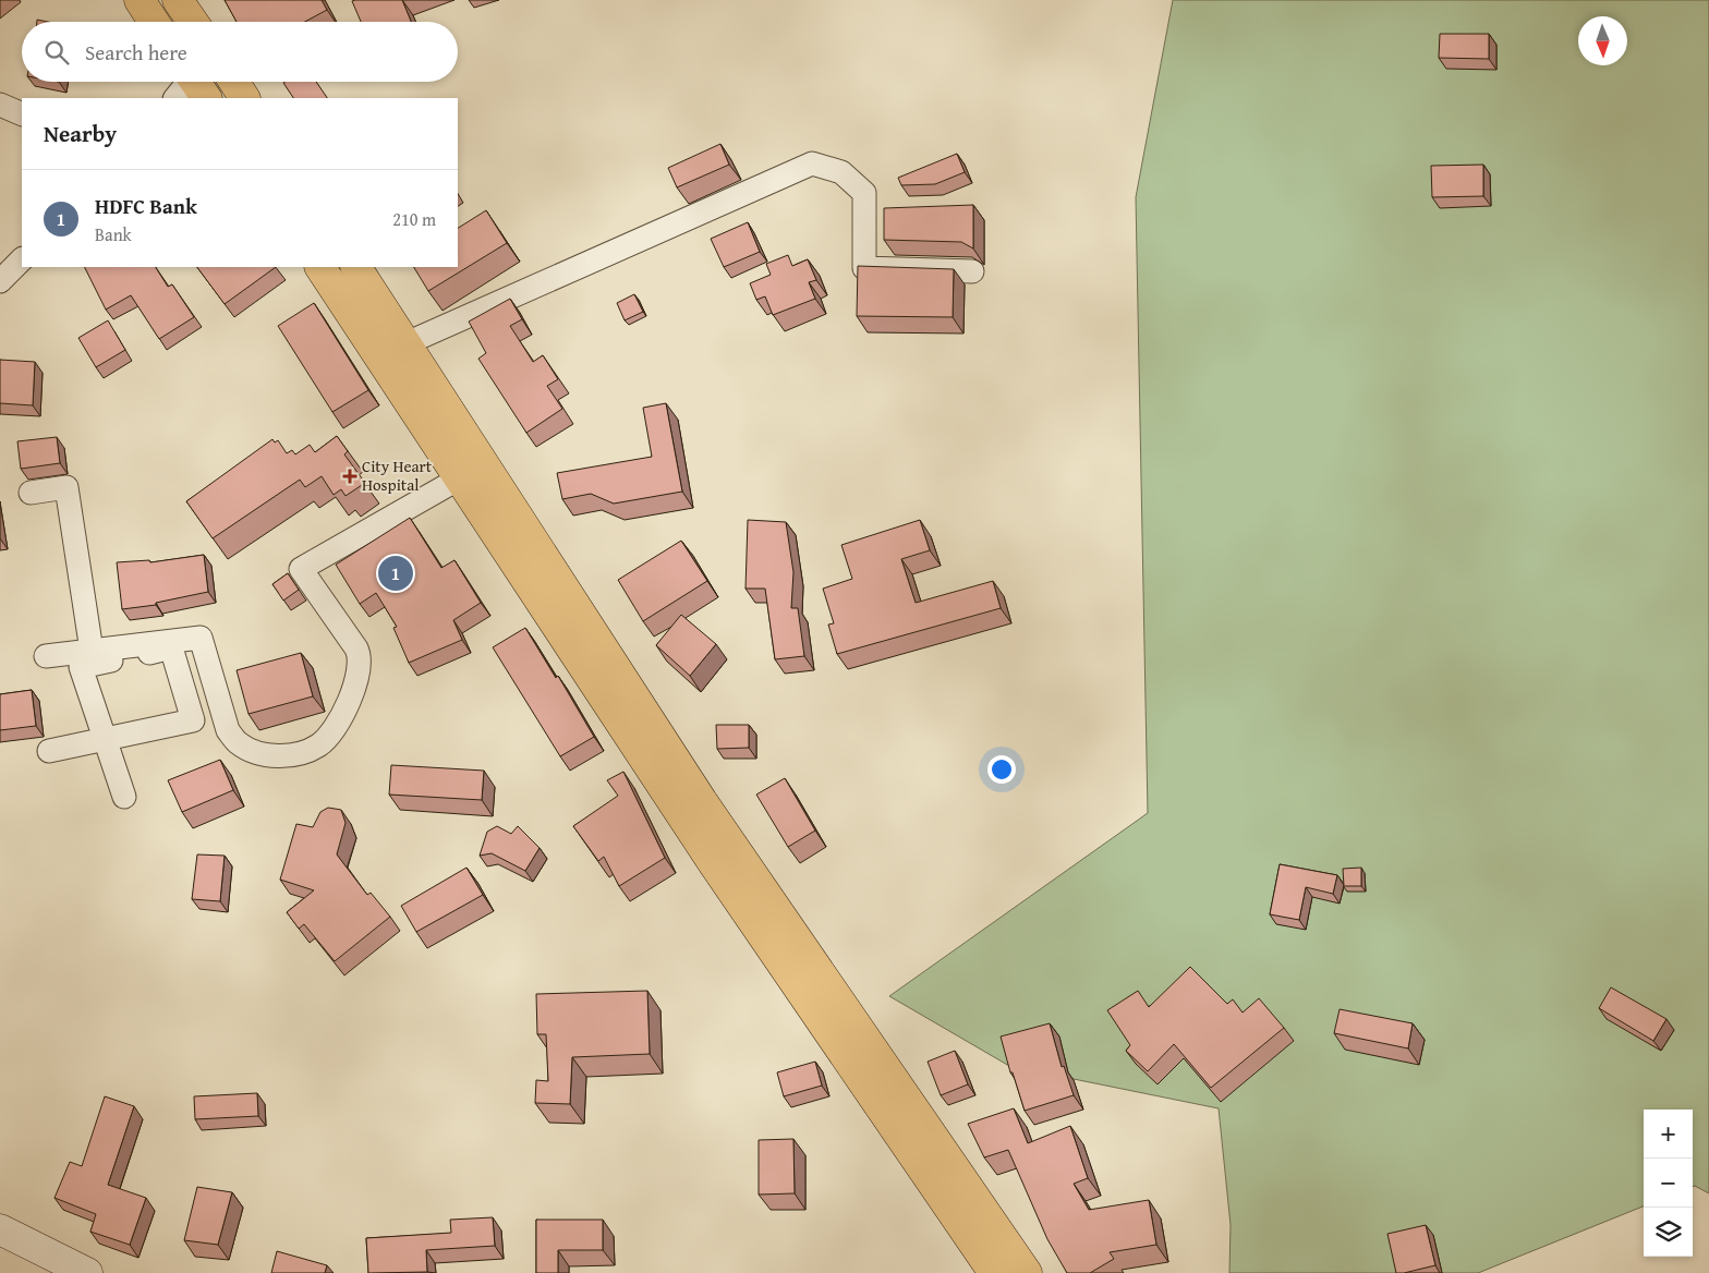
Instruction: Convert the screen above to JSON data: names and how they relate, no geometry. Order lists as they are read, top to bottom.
{
  "places": {
    "health": ["City Heart Hospital"]
  },
  "north": "bottom",
  "page": {
    "search": "Search here",
    "heading": "Nearby",
    "list": [
      {
        "mark": "1",
        "name": "HDFC Bank",
        "note": "Bank",
        "value": "210 m"
      }
    ],
    "pins": "1",
    "map_buttons": ["+", "−"]
  }
}
